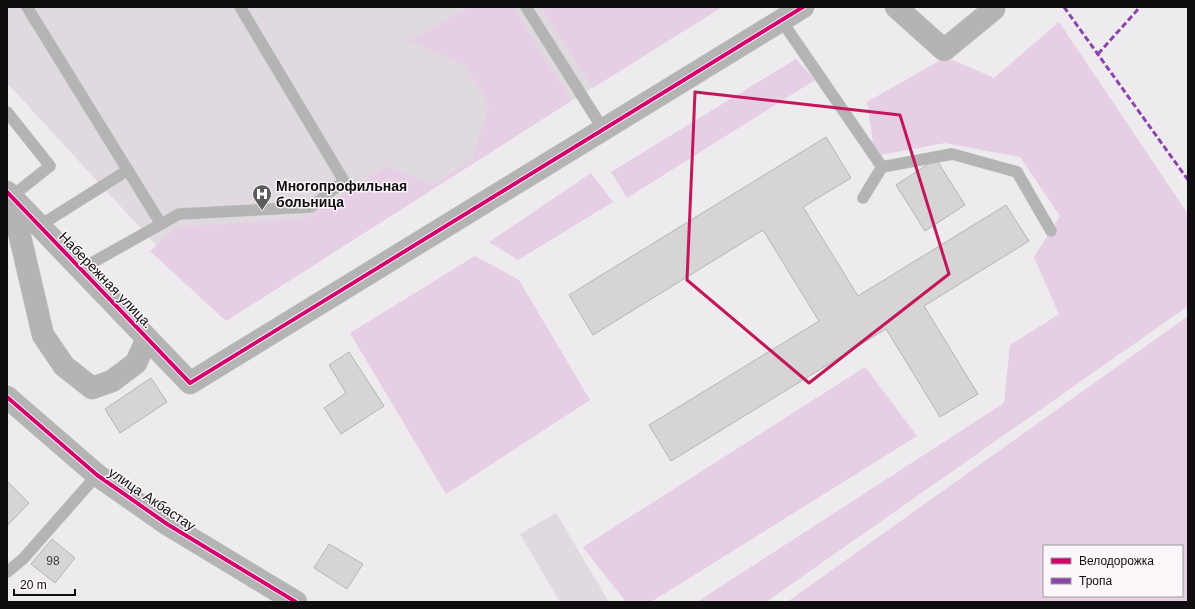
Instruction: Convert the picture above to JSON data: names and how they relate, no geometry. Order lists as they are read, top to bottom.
{
  "streets": {
    "street": ["Набережная улица.", "улица Акбастау"]
  },
  "places": {
    "hospital": ["Многопрофильная больница"]
  },
  "house_numbers": ["98"],
  "legend": ["Велодорожка", "Тропа"],
  "scale_bar": "20 m"
}
